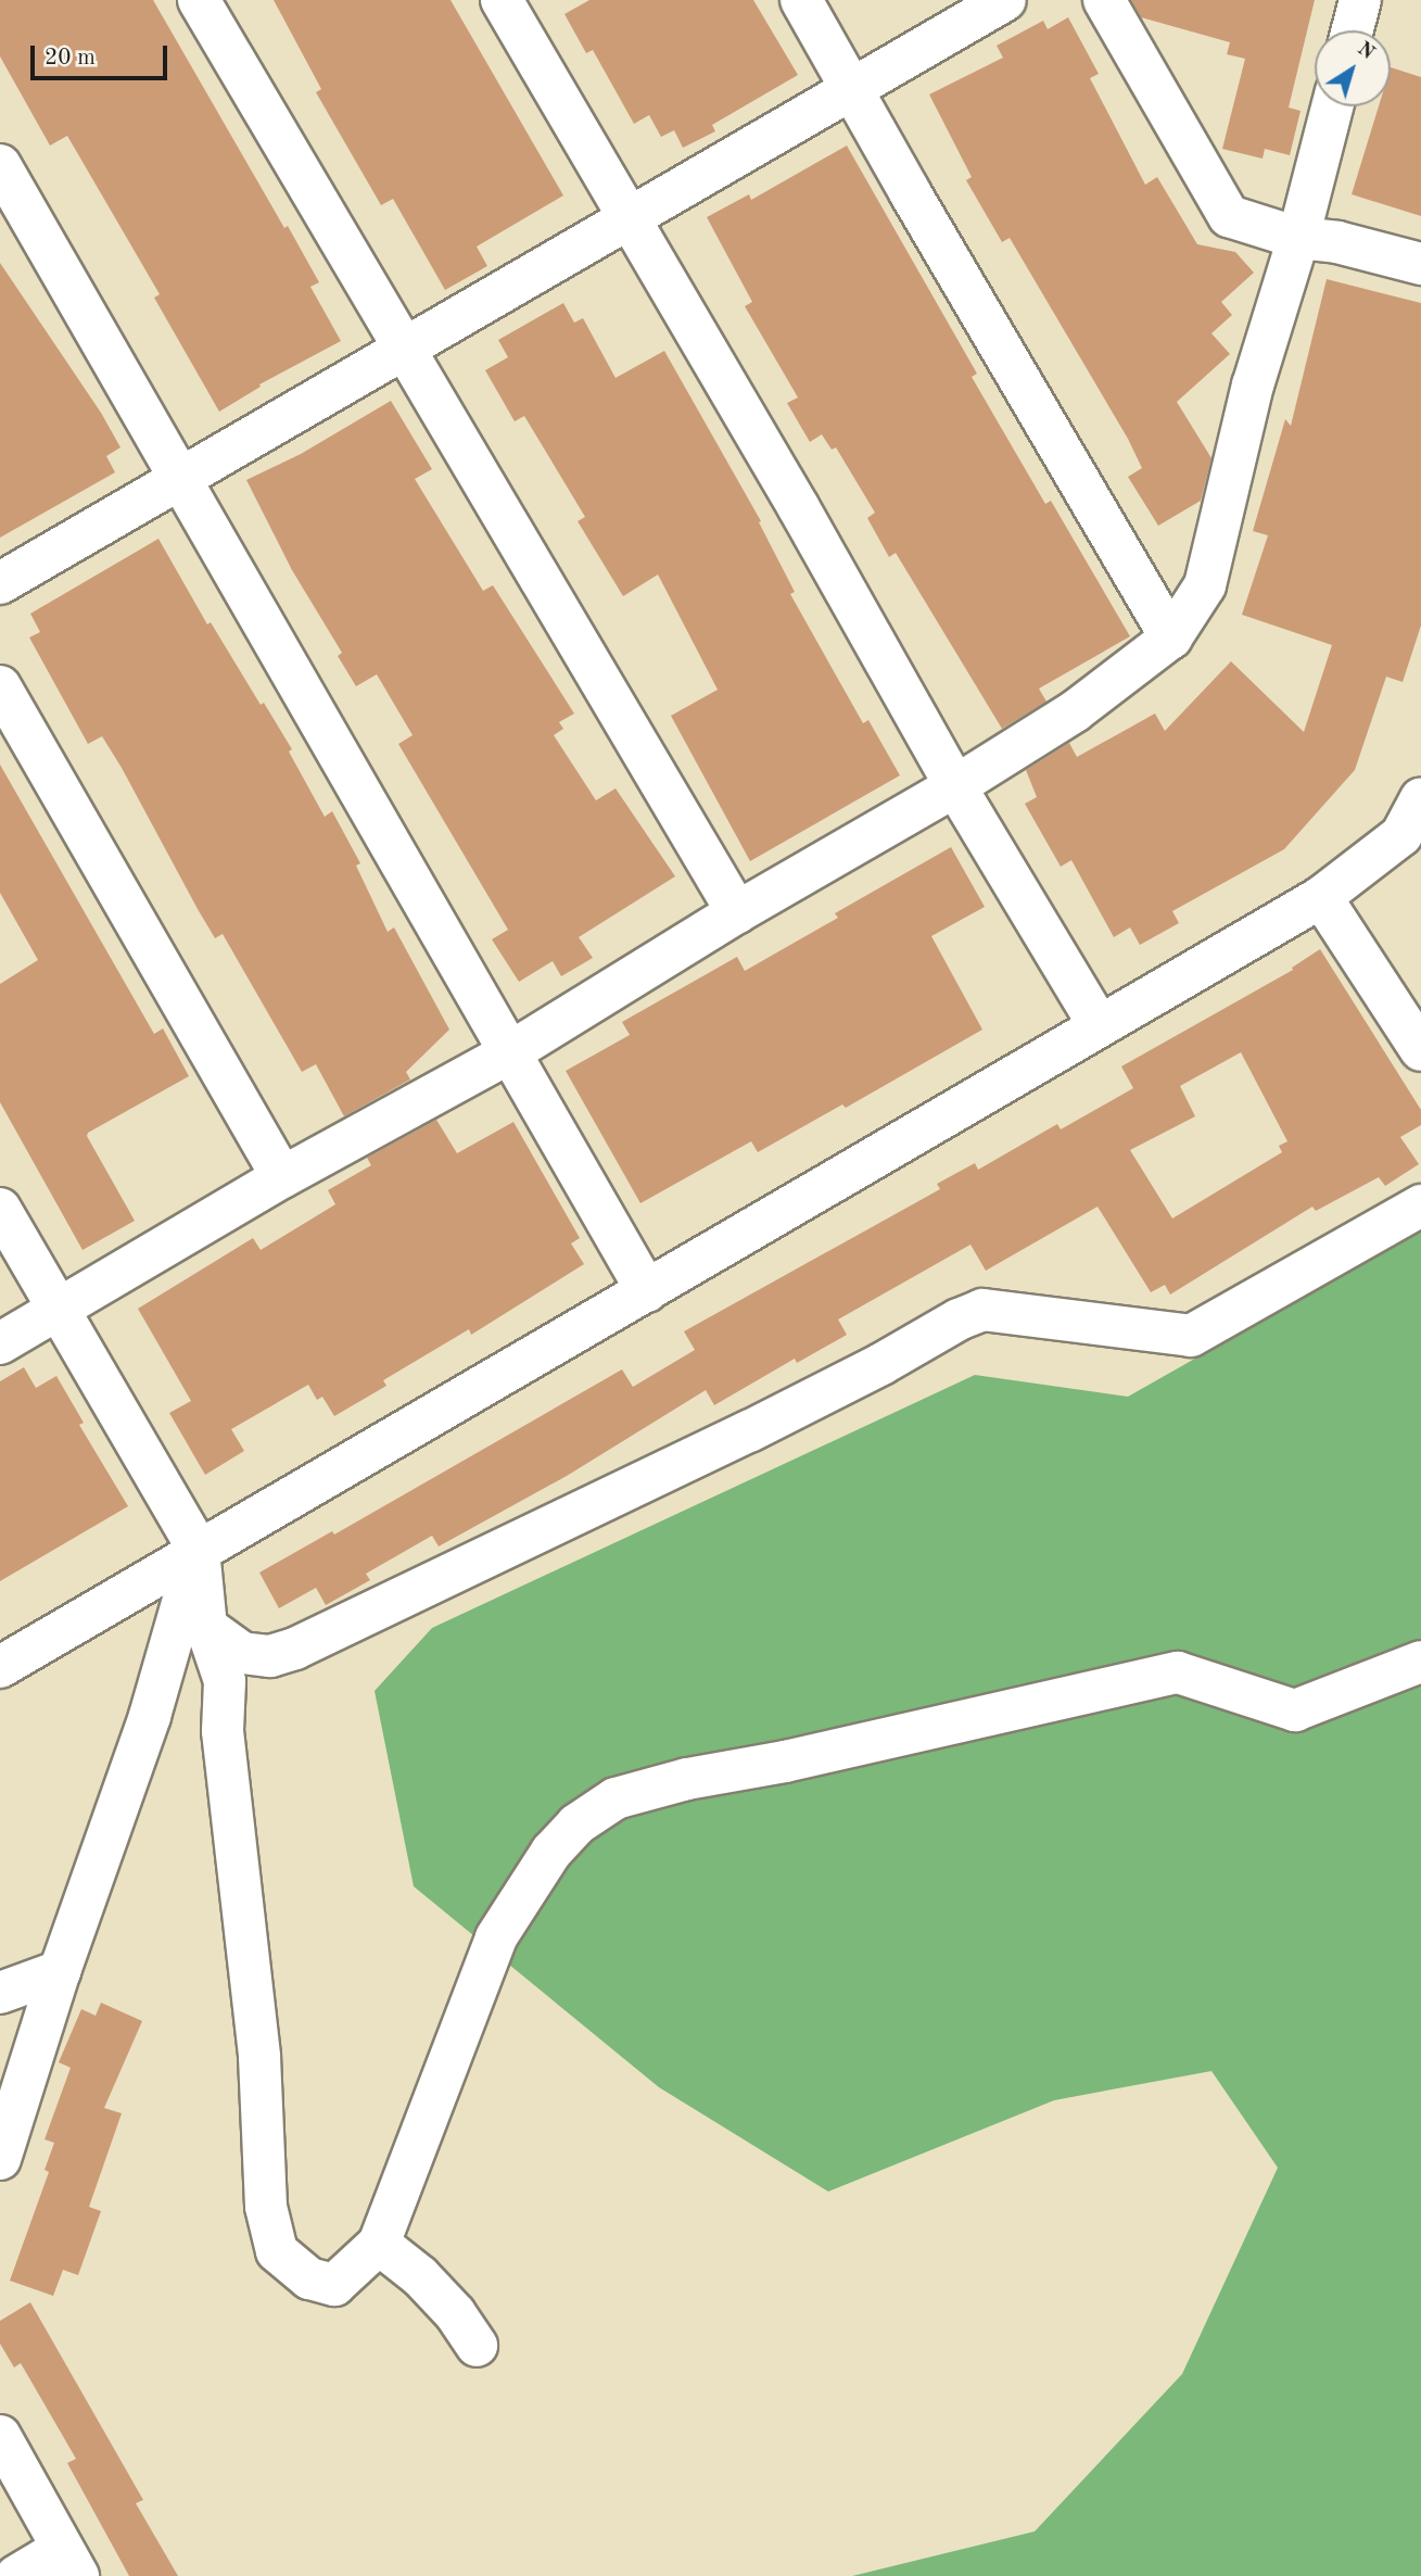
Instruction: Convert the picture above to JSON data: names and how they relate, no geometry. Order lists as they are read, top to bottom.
{
  "scale_bar": "20 m",
  "north": "top right"
}
